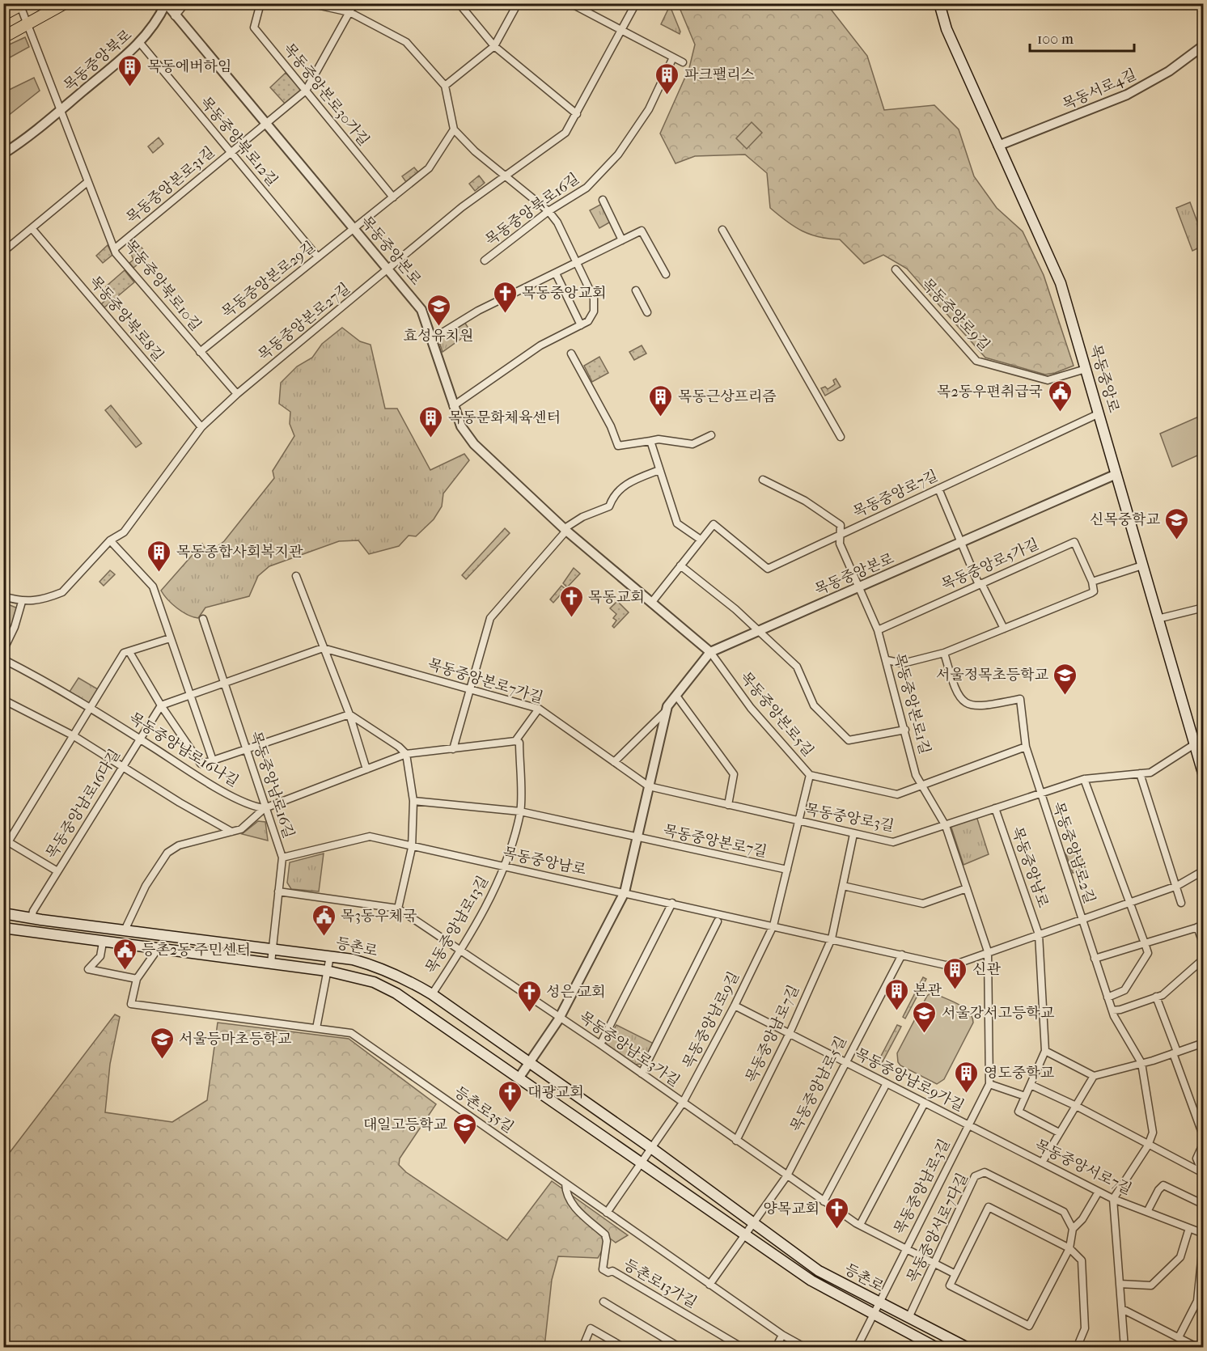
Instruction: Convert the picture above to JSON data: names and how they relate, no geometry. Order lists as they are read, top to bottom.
{
  "streets": {
    "main road": ["목동중앙로", "등촌로"],
    "street": [
      "목동중앙북로",
      "목동서로4길",
      "목동중앙본로30가길",
      "목동중앙북로12길",
      "목동중앙본로31길",
      "목동중앙북로16길",
      "목동중앙본로",
      "목동중앙본로29길",
      "목동중앙북로10길",
      "목동중앙로9길",
      "목동중앙북로8길",
      "목동중앙본로27길",
      "목동중앙로7길",
      "목동중앙로5가길",
      "목동중앙본로7가길",
      "목동중앙본로1길",
      "목동중앙본로5길",
      "목동중앙남로16나길",
      "목동중앙남로16길",
      "목동중앙남로16다길",
      "목동중앙로3길",
      "목동중앙본로7길",
      "목동중앙남로2길",
      "목동중앙남로",
      "목동중앙남로13길",
      "목동중앙남로9길",
      "목동중앙남로7길",
      "목동중앙남로3가길",
      "목동중앙남로9가길",
      "목동중앙남로5길",
      "등촌로35길",
      "목동중앙서로7길",
      "목동중앙남로3길",
      "목동중앙서로7다길",
      "등촌로13가길"
    ]
  },
  "crossings": [
    ["목동중앙북로", "목동중앙북로12길"],
    ["목동중앙북로", "목동중앙본로"],
    ["목동중앙북로", "목동중앙북로10길"],
    ["목동서로4길", "목동중앙로"],
    ["목동중앙본로30가길", "목동중앙본로31길"],
    ["목동중앙본로30가길", "목동중앙본로29길"],
    ["목동중앙북로12길", "목동중앙본로31길"],
    ["목동중앙북로12길", "목동중앙본로29길"],
    ["목동중앙본로31길", "목동중앙본로"],
    ["목동중앙본로31길", "목동중앙북로10길"],
    ["목동중앙본로", "목동중앙본로29길"],
    ["목동중앙본로", "목동중앙본로27길"],
    ["목동중앙본로", "목동중앙로"],
    ["목동중앙본로", "목동중앙본로1길"],
    ["목동중앙본로", "목동중앙본로5길"],
    ["목동중앙본로29길", "목동중앙북로10길"],
    ["목동중앙북로10길", "목동중앙본로27길"],
    ["목동중앙로9길", "목동중앙로"],
    ["목동중앙로", "목동중앙로7길"],
    ["목동중앙로", "목동중앙로3길"],
    ["목동중앙로7길", "목동중앙본로1길"],
    ["목동중앙로5가길", "목동중앙본로1길"],
    ["목동중앙본로7가길", "목동중앙로3길"],
    ["목동중앙본로1길", "목동중앙본로5길"],
    ["목동중앙본로1길", "목동중앙로3길"],
    ["목동중앙본로1길", "목동중앙남로3길"],
    ["목동중앙본로5길", "목동중앙남로9길"],
    ["목동중앙남로16나길", "목동중앙남로16길"],
    ["목동중앙남로16나길", "목동중앙남로16다길"],
    ["목동중앙남로16길", "목동중앙남로"],
    ["목동중앙남로16길", "등촌로"],
    ["목동중앙남로16길", "목동중앙남로3가길"],
    ["목동중앙남로16다길", "등촌로"],
    ["목동중앙로3길", "목동중앙남로2길"],
    ["목동중앙로3길", "목동중앙남로"],
    ["목동중앙로3길", "목동중앙남로9길"],
    ["목동중앙본로7길", "목동중앙남로13길"],
    ["목동중앙본로7길", "목동중앙남로9길"],
    ["목동중앙남로2길", "목동중앙남로"],
    ["목동중앙남로", "목동중앙남로13길"],
    ["목동중앙남로", "목동중앙남로9길"],
    ["목동중앙남로", "목동중앙남로7길"],
    ["목동중앙남로", "목동중앙남로5길"],
    ["목동중앙남로", "목동중앙남로3길"],
    ["목동중앙남로13길", "등촌로"],
    ["목동중앙남로13길", "목동중앙남로3가길"],
    ["등촌로", "목동중앙남로9길"],
    ["등촌로", "목동중앙남로5길"],
    ["등촌로", "등촌로35길"],
    ["등촌로", "목동중앙남로3길"],
    ["등촌로", "목동중앙서로7다길"],
    ["목동중앙남로9길", "목동중앙남로3가길"],
    ["목동중앙남로9길", "목동중앙남로9가길"],
    ["목동중앙남로7길", "목동중앙남로3가길"],
    ["목동중앙남로7길", "목동중앙남로9가길"],
    ["목동중앙남로3가길", "목동중앙남로5길"],
    ["목동중앙남로3가길", "목동중앙남로3길"],
    ["목동중앙남로3가길", "목동중앙서로7다길"],
    ["목동중앙남로9가길", "목동중앙남로5길"],
    ["목동중앙남로9가길", "목동중앙서로7길"],
    ["목동중앙남로9가길", "목동중앙남로3길"],
    ["등촌로35길", "등촌로13가길"],
    ["목동중앙서로7길", "목동중앙남로3길"]
  ],
  "places": {
    "building": [
      "목동에버하임",
      "파크팰리스",
      "목동근상프리즘",
      "목동문화체육센터",
      "목동종합사회복지관",
      "신관",
      "본관",
      "영도중학교"
    ],
    "church": [
      "목동중앙교회",
      "목동교회",
      "성은 교회",
      "대광교회",
      "양목교회"
    ],
    "school or university": [
      "효성유치원",
      "신목중학교",
      "서울정목초등학교",
      "서울강서고등학교",
      "서울등마초등학교",
      "대일고등학교"
    ],
    "public building": ["목2동우편취급국", "목3동우체국", "등촌2동 주민센터"]
  },
  "scale_bar": "100 m"
}
